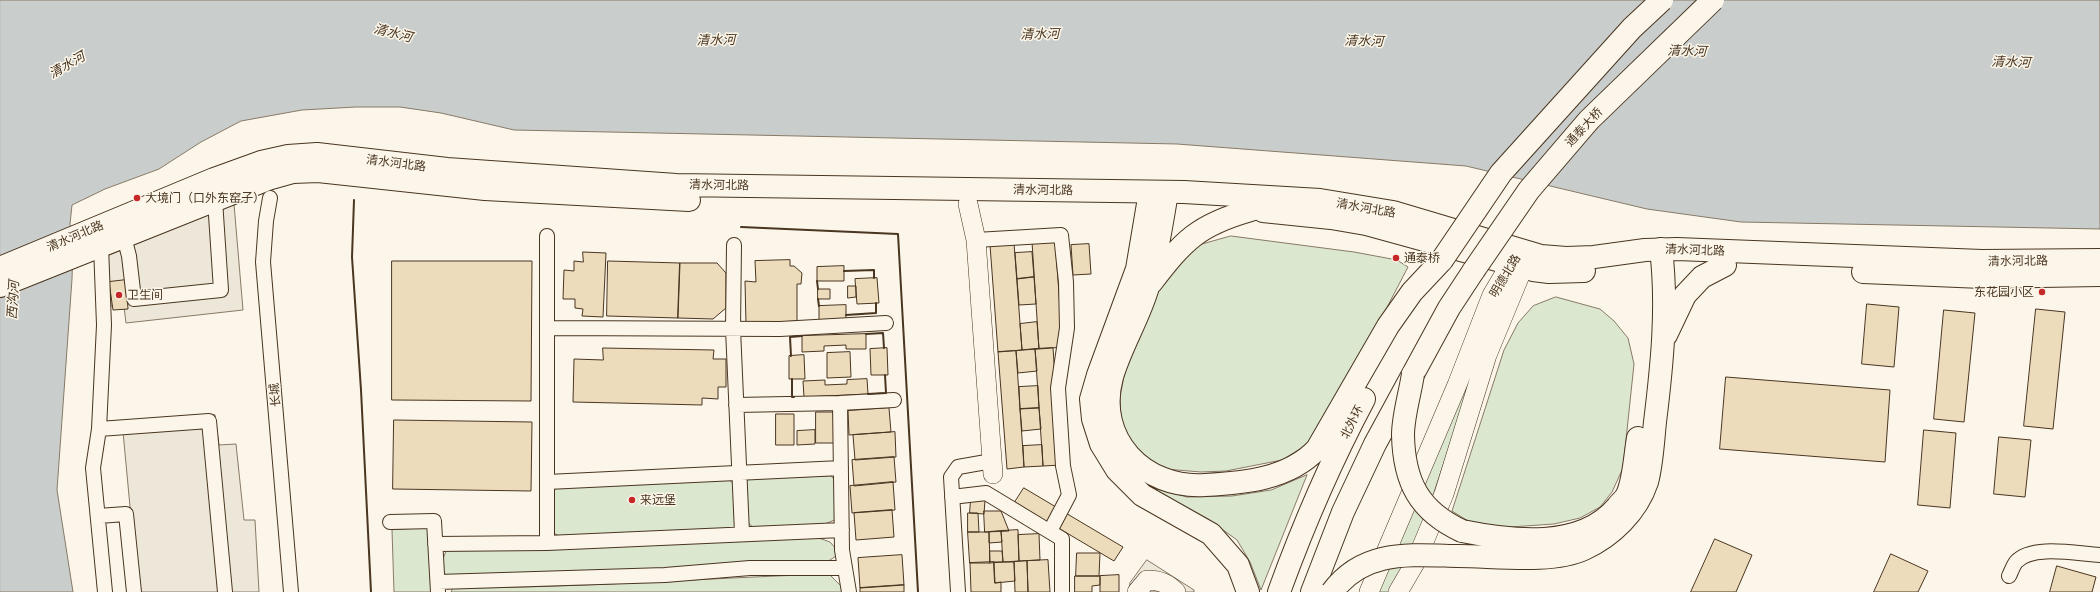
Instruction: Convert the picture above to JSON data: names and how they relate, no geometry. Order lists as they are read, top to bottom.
{
  "streets": {
    "main road": [
      "通泰大桥",
      "清水河北路",
      "明德北路",
      "北外环"
    ],
    "street": ["长城"]
  },
  "crossings": [
    ["清水河北路", "明德北路"]
  ],
  "water": ["清水河", "西沟河"],
  "places": [
    "大境门（口外东窑子）",
    "通泰桥",
    "东花园小区",
    "卫生间",
    "来远堡"
  ]
}
